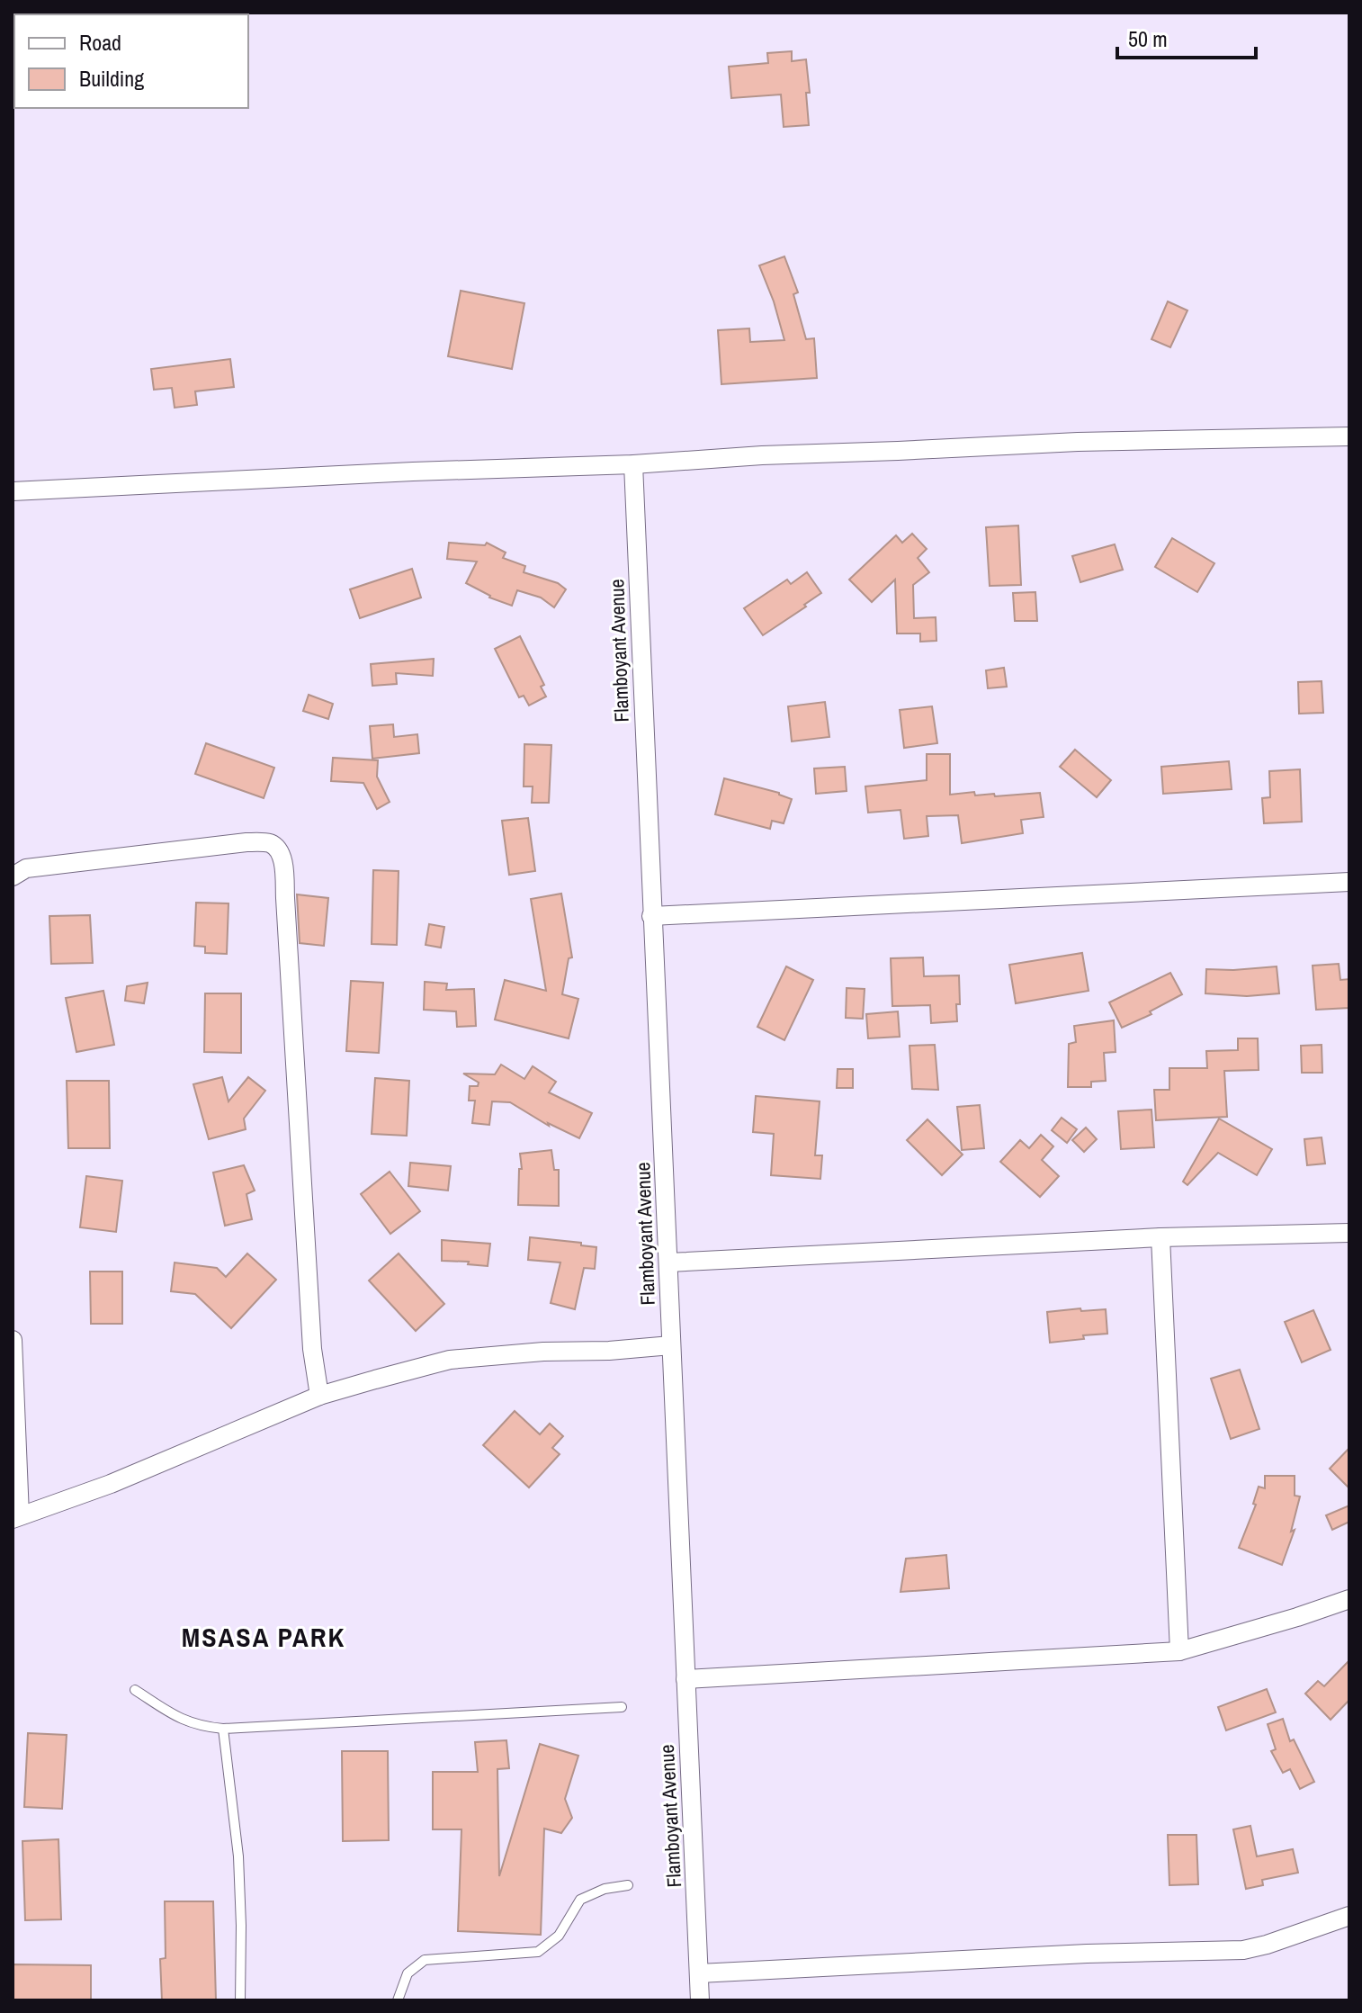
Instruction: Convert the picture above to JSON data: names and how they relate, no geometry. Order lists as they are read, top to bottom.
{
  "streets": {
    "street": ["Flamboyant Avenue"]
  },
  "districts": ["MSASA PARK"],
  "legend": ["Road", "Building"],
  "scale_bar": "50 m"
}
